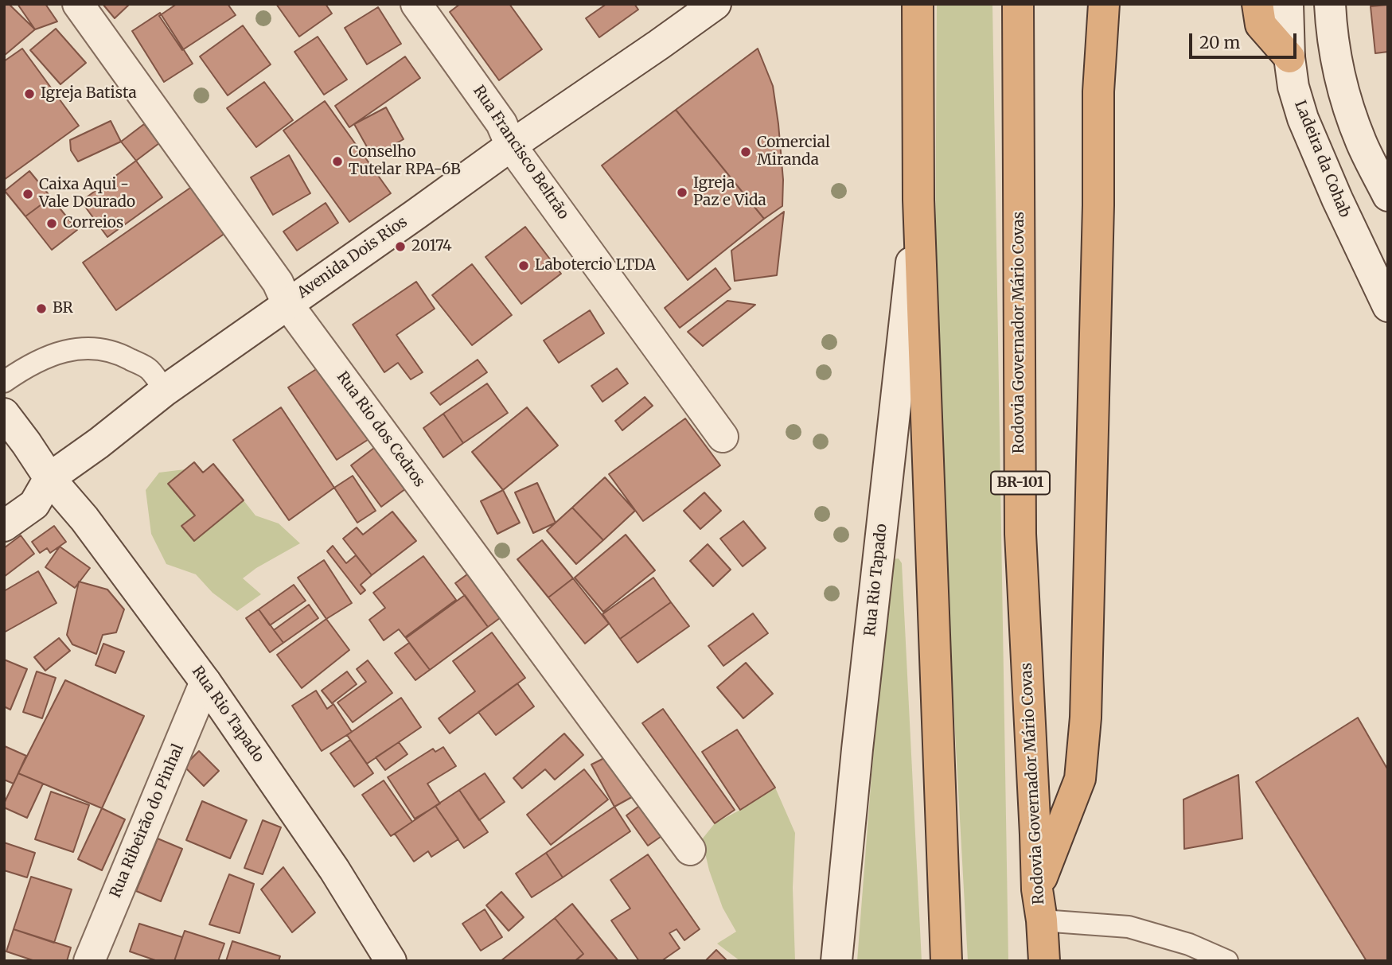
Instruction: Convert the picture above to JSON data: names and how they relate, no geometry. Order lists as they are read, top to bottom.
{
  "streets": {
    "highway": ["Rodovia Governador Mário Covas", "BR-101"],
    "main road": [
      "Rua Francisco Beltrão",
      "Ladeira da Cohab",
      "Avenida Dois Rios",
      "Rua Rio dos Cedros",
      "Rua Rio Tapado",
      "Rua Ribeirão do Pinhal"
    ]
  },
  "crossings": [
    ["Rua Francisco Beltrão", "Avenida Dois Rios"],
    ["Avenida Dois Rios", "Rua Rio dos Cedros"],
    ["Avenida Dois Rios", "Rua Rio Tapado"],
    ["Rua Rio Tapado", "Rua Ribeirão do Pinhal"]
  ],
  "places": [
    "Igreja Batista",
    "Comercial Miranda",
    "Conselho Tutelar RPA-6B",
    "Igreja Paz e Vida",
    "Caixa Aqui - Vale Dourado",
    "Correios",
    "20174",
    "Labotercio LTDA",
    "BR"
  ],
  "scale_bar": "20 m"
}
